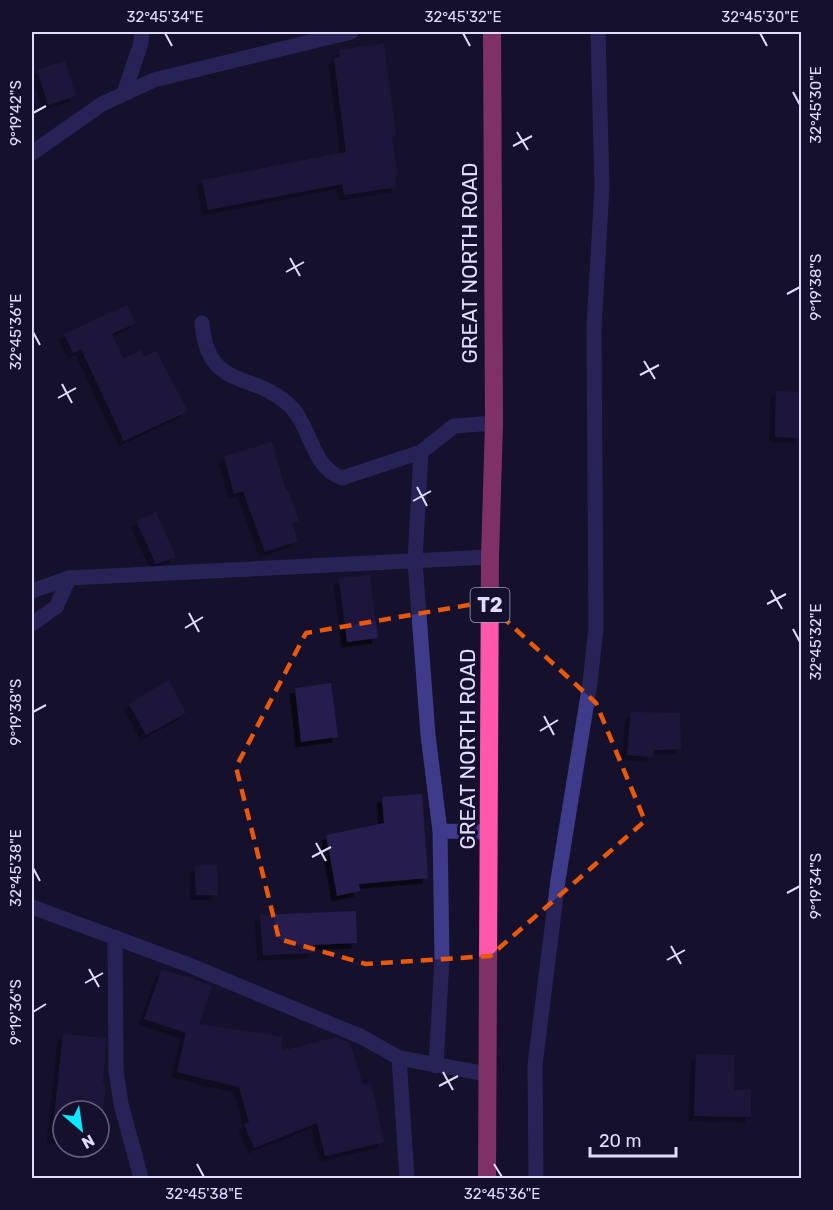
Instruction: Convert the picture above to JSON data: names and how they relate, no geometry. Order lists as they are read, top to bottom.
{
  "streets": {
    "highway": ["GREAT NORTH ROAD", "T2"]
  },
  "scale_bar": "20 m",
  "north": "bottom right",
  "coordinates": [
    "32°45'34\"E",
    "32°45'32\"E",
    "32°45'30\"E",
    "9°19'42\"S",
    "9°19'38\"S",
    "32°45'36\"E",
    "32°45'38\"E",
    "9°19'34\"S",
    "9°19'36\"S"
  ]
}
